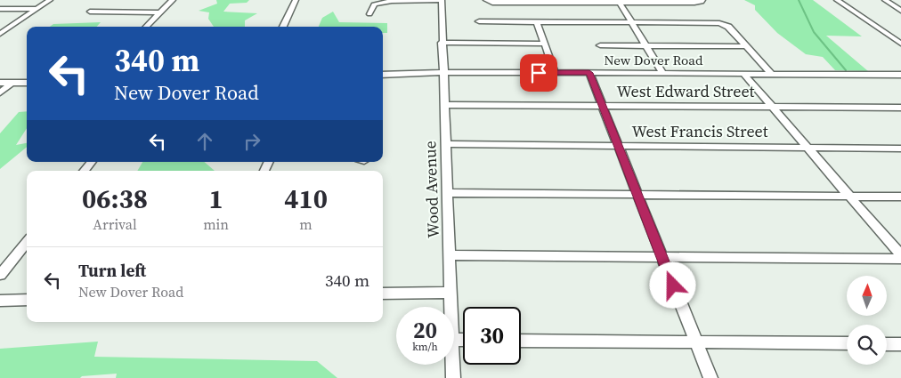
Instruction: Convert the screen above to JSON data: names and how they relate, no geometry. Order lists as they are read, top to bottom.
{
  "streets": {
    "street": [
      "New Dover Road",
      "West Edward Street",
      "West Francis Street",
      "Wood Avenue"
    ]
  },
  "crossings": [
    ["New Dover Road", "Wood Avenue"],
    ["West Edward Street", "Wood Avenue"],
    ["West Francis Street", "Wood Avenue"]
  ],
  "north": "top",
  "page": {
    "turn": ["340 m", "New Dover Road"],
    "eta": [
      "06:38",
      "Arrival",
      "1",
      "min",
      "410",
      "m"
    ],
    "list": [
      {
        "name": "Turn left",
        "note": "New Dover Road",
        "value": "340 m"
      }
    ],
    "speed": "20 km/h",
    "limit": "30"
  }
}
